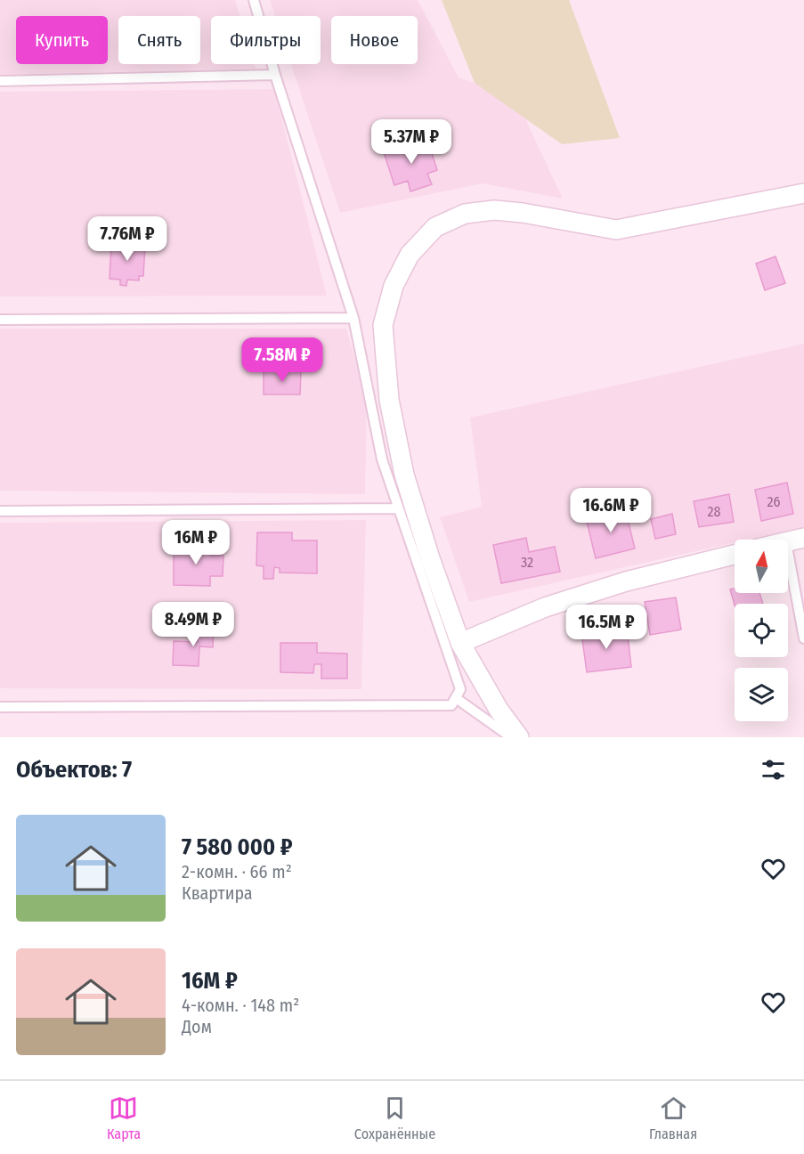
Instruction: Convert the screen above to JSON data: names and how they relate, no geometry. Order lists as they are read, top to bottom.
{
  "house_numbers": ["26", "28", "32"],
  "north": "top",
  "page": {
    "chip": [
      "Купить",
      "Снять",
      "Фильтры",
      "Новое"
    ],
    "price": [
      "5.37M ₽",
      "7.76M ₽",
      "7.58M ₽",
      "16.6M ₽",
      "16M ₽",
      "8.49M ₽",
      "16.5M ₽"
    ],
    "heading": "Объектов: 7",
    "list": [
      {
        "name": "7 580 000 ₽",
        "note": "2-комн. · 66 m² · Квартира"
      },
      {
        "name": "16M ₽",
        "note": "4-комн. · 148 m² · Дом"
      }
    ],
    "tabs": ["Карта", "Сохранённые", "Главная"]
  }
}
